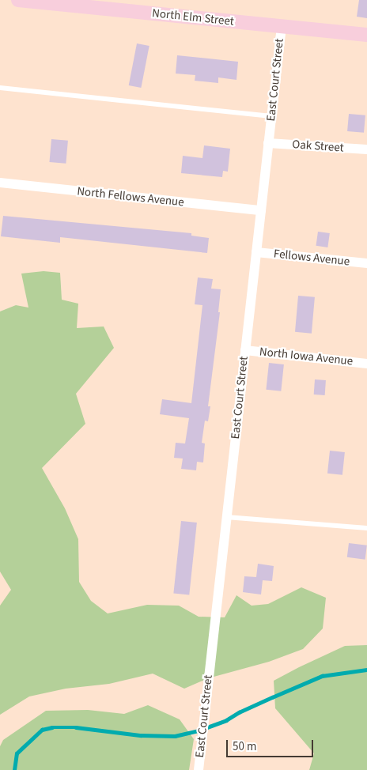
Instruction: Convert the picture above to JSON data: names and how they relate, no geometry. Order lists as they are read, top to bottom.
{
  "streets": {
    "main road": ["North Elm Street"],
    "street": [
      "East Court Street",
      "Oak Street",
      "North Fellows Avenue",
      "Fellows Avenue",
      "North Iowa Avenue"
    ]
  },
  "crossings": [
    ["North Elm Street", "East Court Street"],
    ["East Court Street", "Oak Street"],
    ["East Court Street", "North Fellows Avenue"],
    ["East Court Street", "Fellows Avenue"],
    ["East Court Street", "North Iowa Avenue"]
  ],
  "scale_bar": "50 m"
}
